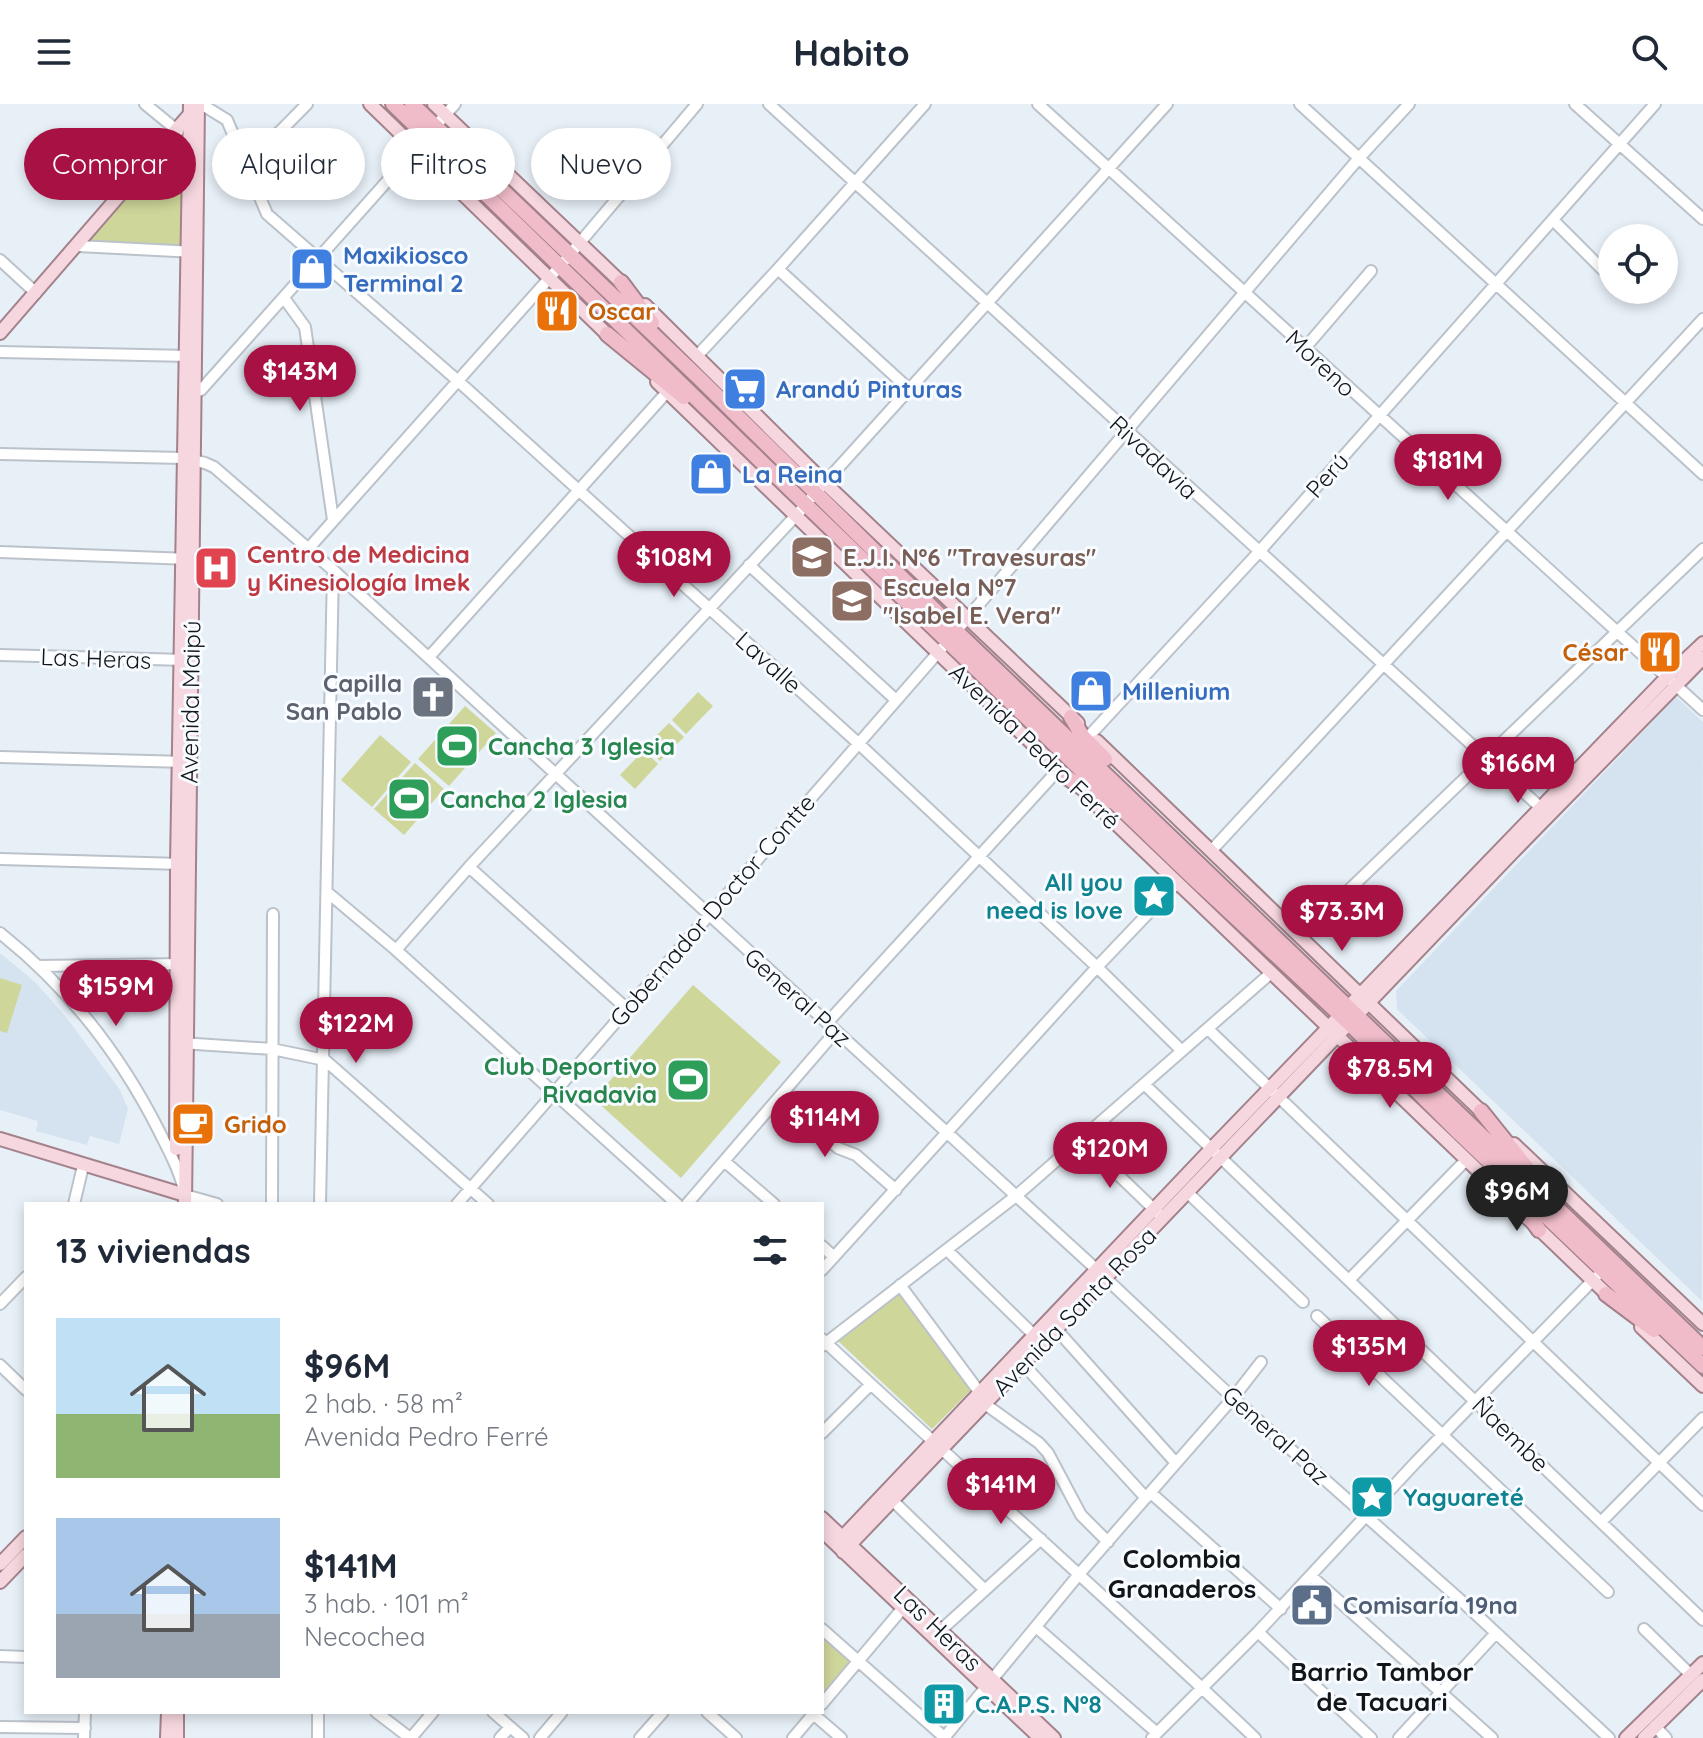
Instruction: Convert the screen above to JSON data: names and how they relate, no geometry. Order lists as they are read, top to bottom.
{
  "streets": {
    "highway": ["Avenida Pedro Ferré"],
    "main road": ["Las Heras", "Avenida Maipú", "Avenida Santa Rosa"],
    "street": [
      "Moreno",
      "Rivadavia",
      "Perú",
      "Lavalle",
      "Gobernador Doctor Contte",
      "General Paz",
      "Ñaembe"
    ]
  },
  "crossings": [
    ["Moreno", "Perú"],
    ["Moreno", "Gobernador Doctor Contte"],
    ["Rivadavia", "Perú"],
    ["Rivadavia", "Gobernador Doctor Contte"],
    ["Perú", "Avenida Pedro Ferré"],
    ["Las Heras", "Avenida Maipú"],
    ["Las Heras", "Avenida Santa Rosa"],
    ["Lavalle", "Avenida Maipú"],
    ["Lavalle", "Gobernador Doctor Contte"],
    ["Avenida Maipú", "General Paz"],
    ["Avenida Pedro Ferré", "Gobernador Doctor Contte"],
    ["Avenida Pedro Ferré", "Avenida Santa Rosa"],
    ["Gobernador Doctor Contte", "General Paz"],
    ["General Paz", "Avenida Santa Rosa"],
    ["Avenida Santa Rosa", "Ñaembe"]
  ],
  "districts": ["Colombia Granaderos", "Barrio Tambor de Tacuari"],
  "places": {
    "shop": ["Maxikiosco Terminal 2", "La Reina", "Millenium"],
    "restaurant": ["Oscar", "César"],
    "supermarket": ["Arandú Pinturas"],
    "school or university": ["E.J.I. Nº6 \"Travesuras\"", "Escuela Nº7 \"Isabel E. Vera\""],
    "hospital": ["Centro de Medicina y Kinesiología Imek"],
    "church": ["Capilla San Pablo"],
    "sports": ["Cancha 3 Iglesia", "Cancha 2 Iglesia", "Club Deportivo Rivadavia"],
    "place": ["All you need is love", "Yaguareté"],
    "cafe": ["Grido"],
    "public building": ["Comisaría 19na"],
    "building": ["C.A.P.S. Nº8"]
  },
  "page": {
    "header": "Habito",
    "chip": [
      "Comprar",
      "Alquilar",
      "Filtros",
      "Nuevo"
    ],
    "price": [
      "$143M",
      "$181M",
      "$108M",
      "$166M",
      "$73.3M",
      "$159M",
      "$122M",
      "$78.5M",
      "$114M",
      "$120M",
      "$96M",
      "$135M",
      "$141M"
    ],
    "heading": "13 viviendas",
    "list": [
      {
        "name": "$96M",
        "note": "2 hab. · 58 m² · Avenida Pedro Ferré"
      },
      {
        "name": "$141M",
        "note": "3 hab. · 101 m² · Necochea"
      }
    ]
  }
}
